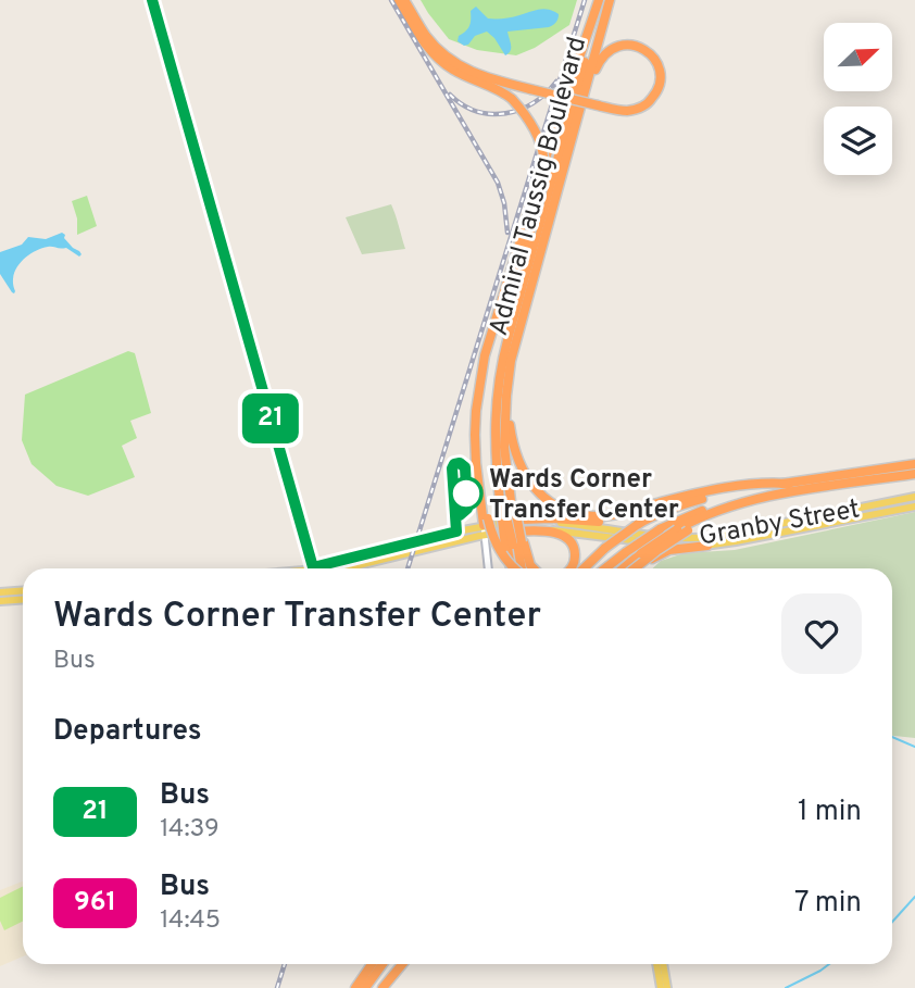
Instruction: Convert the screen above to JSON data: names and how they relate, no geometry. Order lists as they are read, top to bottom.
{
  "streets": {
    "highway": ["Admiral Taussig Boulevard"],
    "main road": ["Granby Street"]
  },
  "places": ["Wards Corner Transfer Center"],
  "lines": ["bus line 21"],
  "north": "top right",
  "page": {
    "on_map": "21",
    "heading": [
      ["Wards Corner Transfer Center", "Bus"],
      "Departures"
    ],
    "list": [
      {
        "mark": "21",
        "name": "Bus",
        "note": "14:39",
        "value": "1 min"
      },
      {
        "mark": "961",
        "name": "Bus",
        "note": "14:45",
        "value": "7 min"
      }
    ]
  }
}
